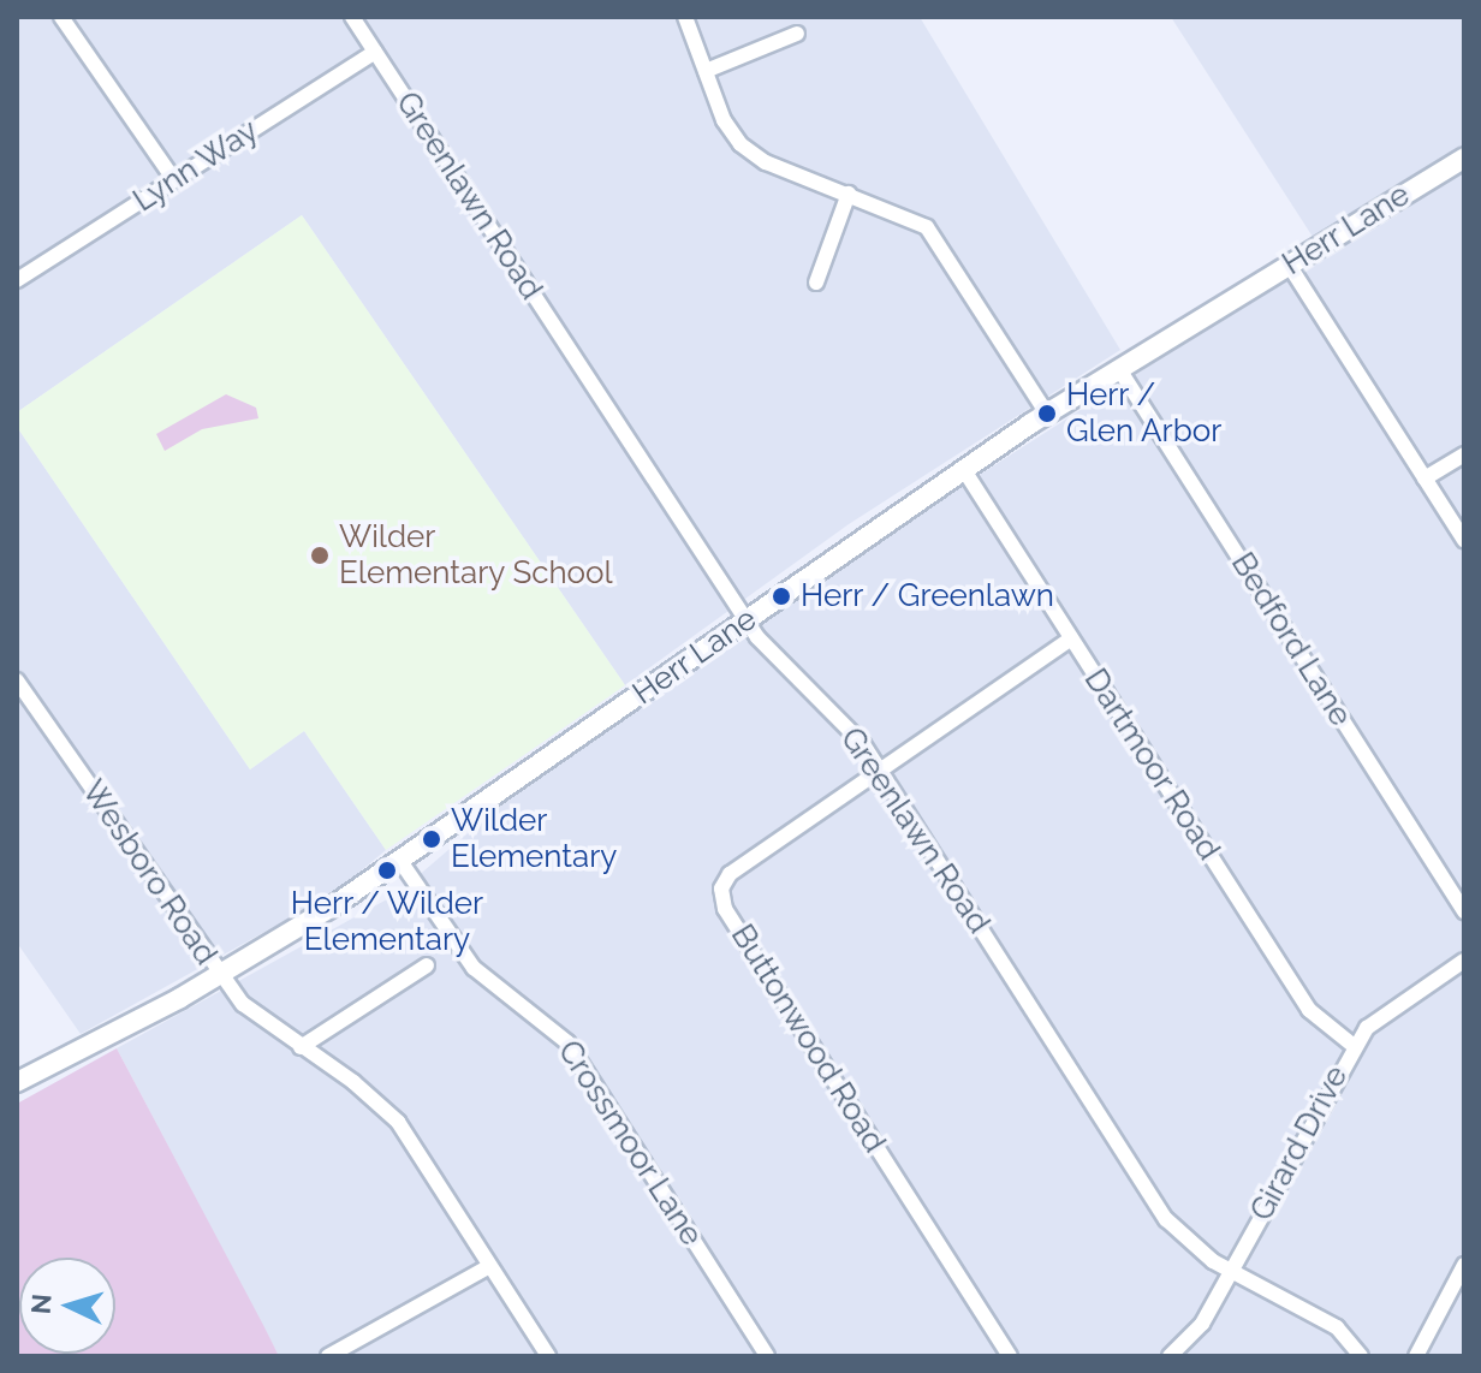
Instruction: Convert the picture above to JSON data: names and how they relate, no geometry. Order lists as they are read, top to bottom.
{
  "streets": {
    "main road": ["Herr Lane"],
    "street": [
      "Lynn Way",
      "Greenlawn Road",
      "Bedford Lane",
      "Dartmoor Road",
      "Wesboro Road",
      "Buttonwood Road",
      "Crossmoor Lane",
      "Girard Drive"
    ]
  },
  "crossings": [
    ["Lynn Way", "Greenlawn Road"],
    ["Greenlawn Road", "Herr Lane"],
    ["Greenlawn Road", "Buttonwood Road"],
    ["Greenlawn Road", "Girard Drive"],
    ["Herr Lane", "Bedford Lane"],
    ["Herr Lane", "Dartmoor Road"],
    ["Herr Lane", "Wesboro Road"],
    ["Herr Lane", "Crossmoor Lane"],
    ["Dartmoor Road", "Buttonwood Road"],
    ["Dartmoor Road", "Girard Drive"]
  ],
  "places": [
    "Herr / Glen Arbor",
    "Wilder Elementary School",
    "Herr / Greenlawn",
    "Wilder Elementary",
    "Herr / Wilder Elementary"
  ],
  "north": "left"
}
